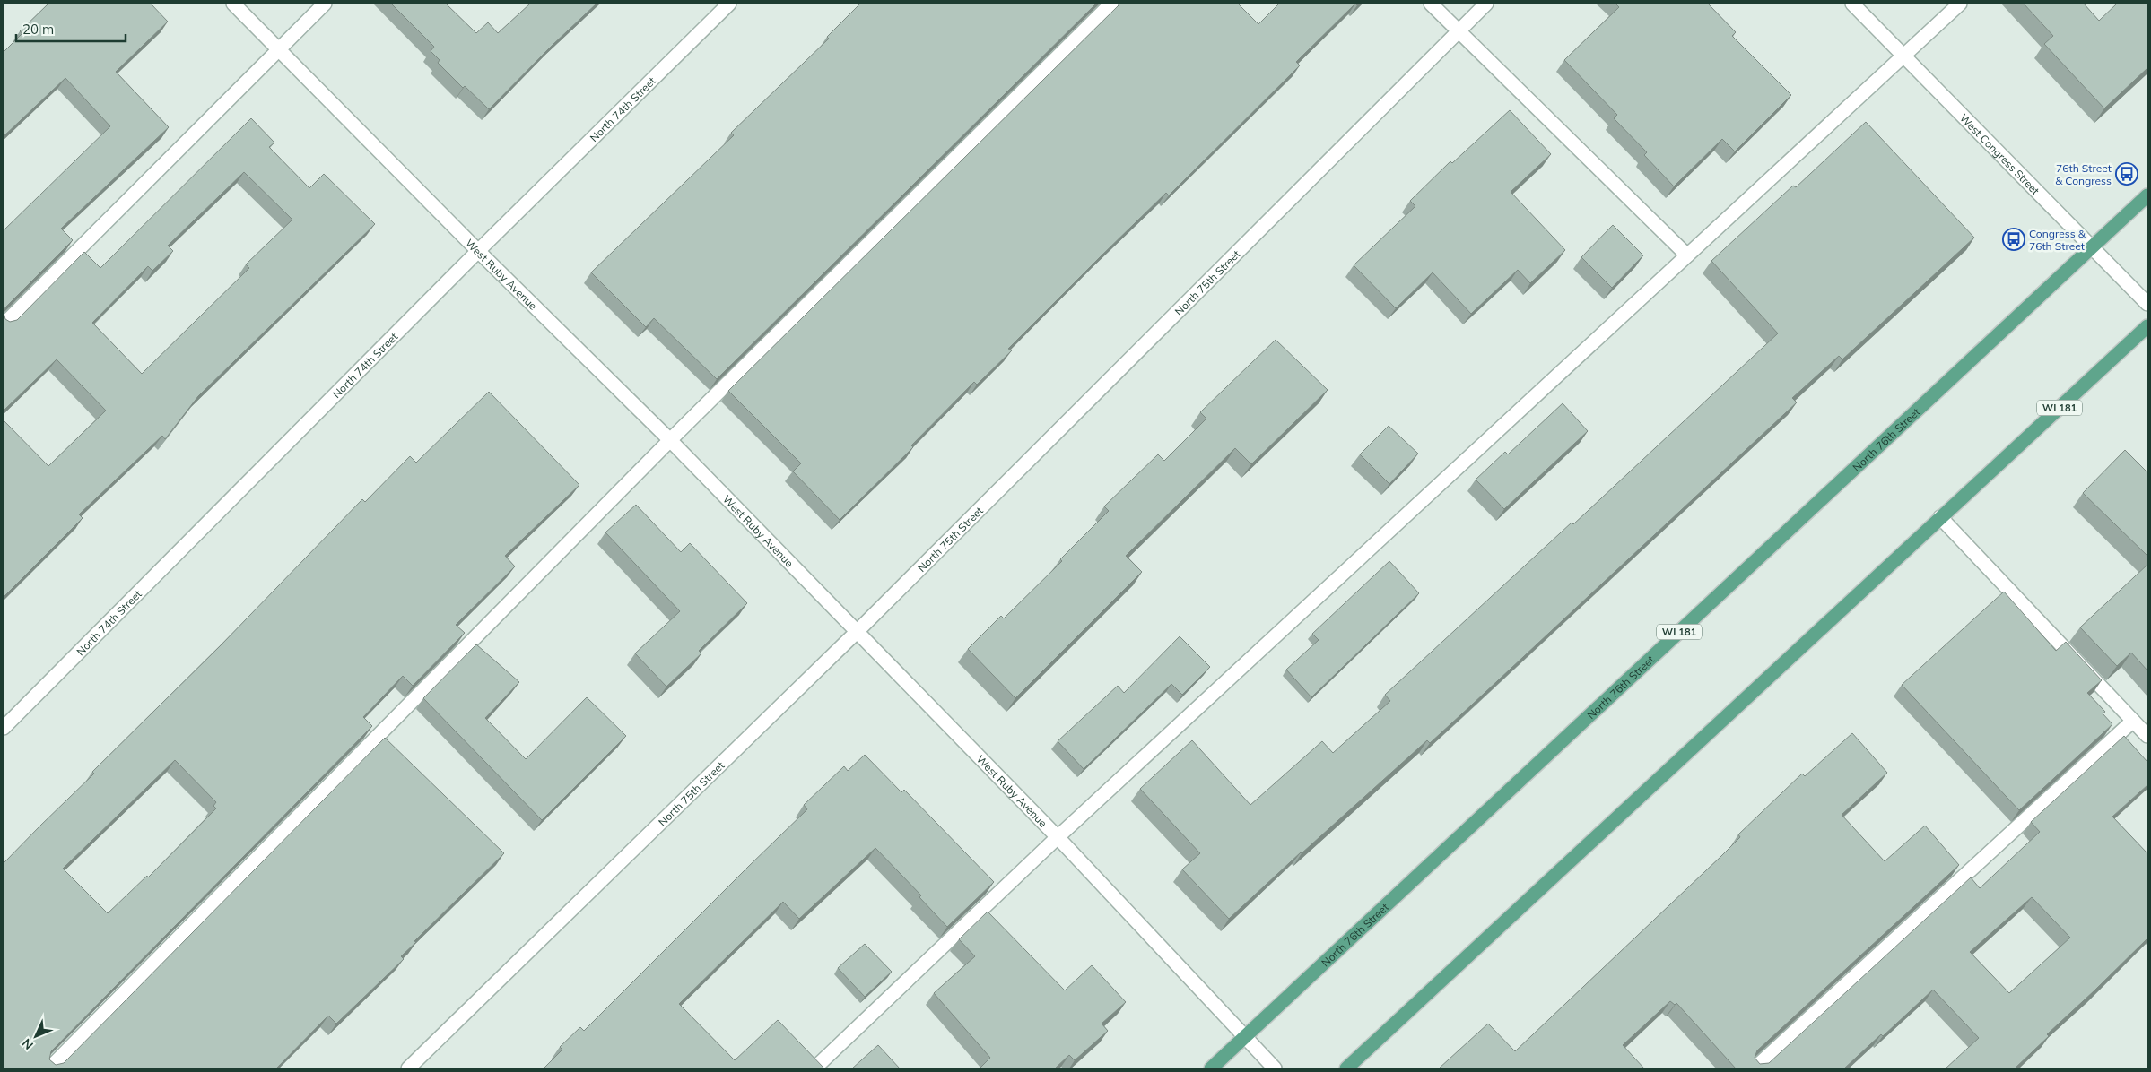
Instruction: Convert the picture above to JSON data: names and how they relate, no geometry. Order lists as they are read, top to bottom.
{
  "streets": {
    "main road": ["WI 181", "North 76th Street"],
    "street": [
      "North 74th Street",
      "West Congress Street",
      "West Ruby Avenue",
      "North 75th Street"
    ]
  },
  "crossings": [
    ["North 74th Street", "West Ruby Avenue"],
    ["West Congress Street", "North 76th Street"],
    ["West Ruby Avenue", "North 75th Street"],
    ["West Ruby Avenue", "North 76th Street"]
  ],
  "places": {
    "bus stop": ["76th Street & Congress", "Congress & 76th Street"]
  },
  "scale_bar": "20 m",
  "north": "bottom left"
}
